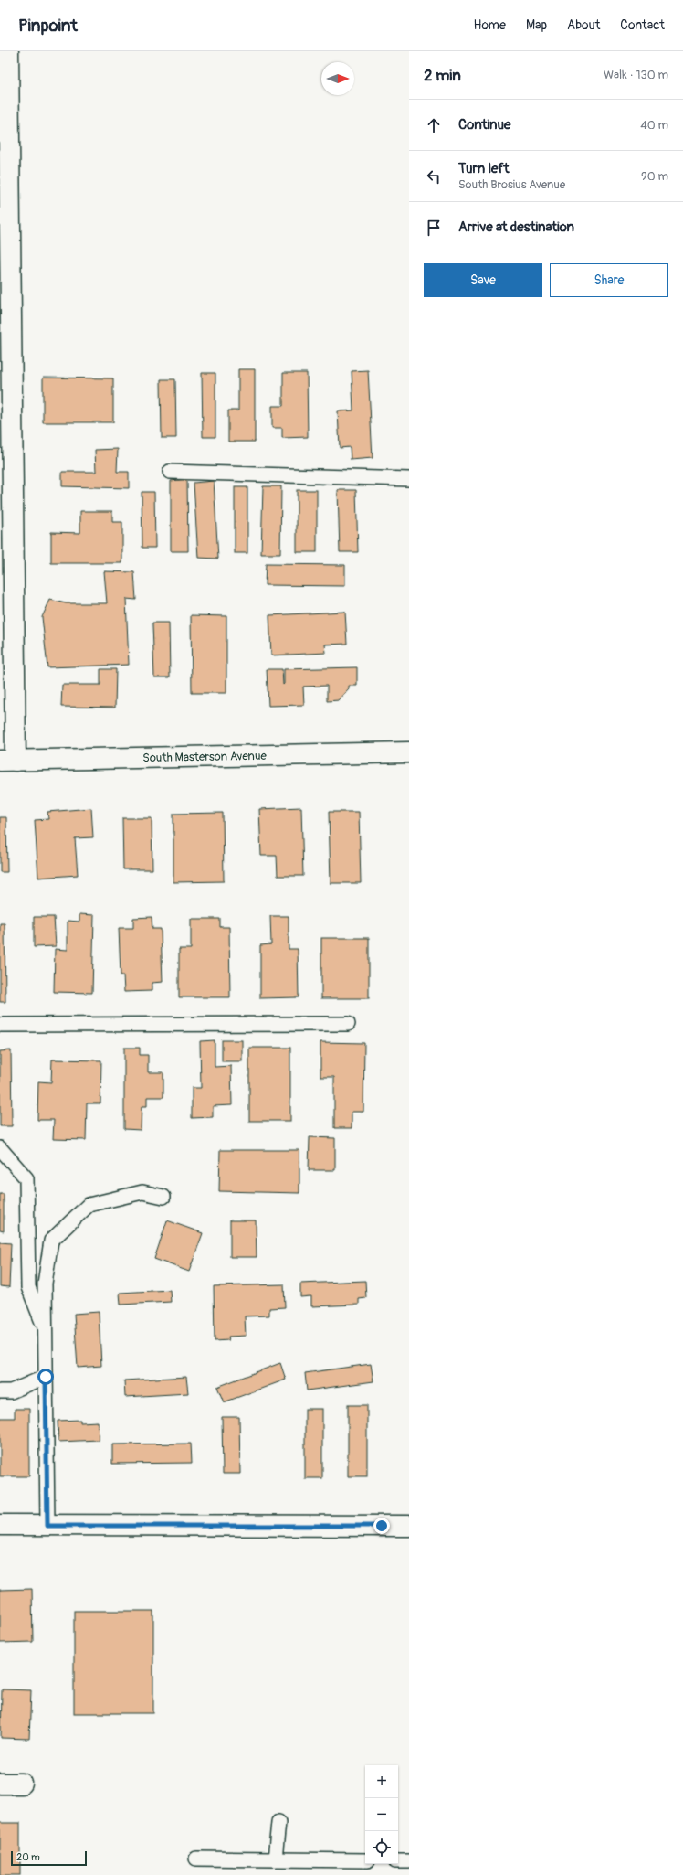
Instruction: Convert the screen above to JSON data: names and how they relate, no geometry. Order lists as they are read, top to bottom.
{
  "streets": {
    "street": ["South Masterson Avenue"]
  },
  "scale_bar": "20 m",
  "north": "right",
  "page": {
    "header": "Pinpoint",
    "nav": [
      "Home",
      "Map",
      "About",
      "Contact"
    ],
    "heading": ["2 min", "Walk · 130 m"],
    "list": [
      ["Continue", "40 m"],
      ["Turn left", "South Brosius Avenue", "90 m"],
      "Arrive at destination"
    ],
    "buttons": ["Save", "Share"],
    "map_buttons": ["+", "−"],
    "scale": "20 m"
  }
}
